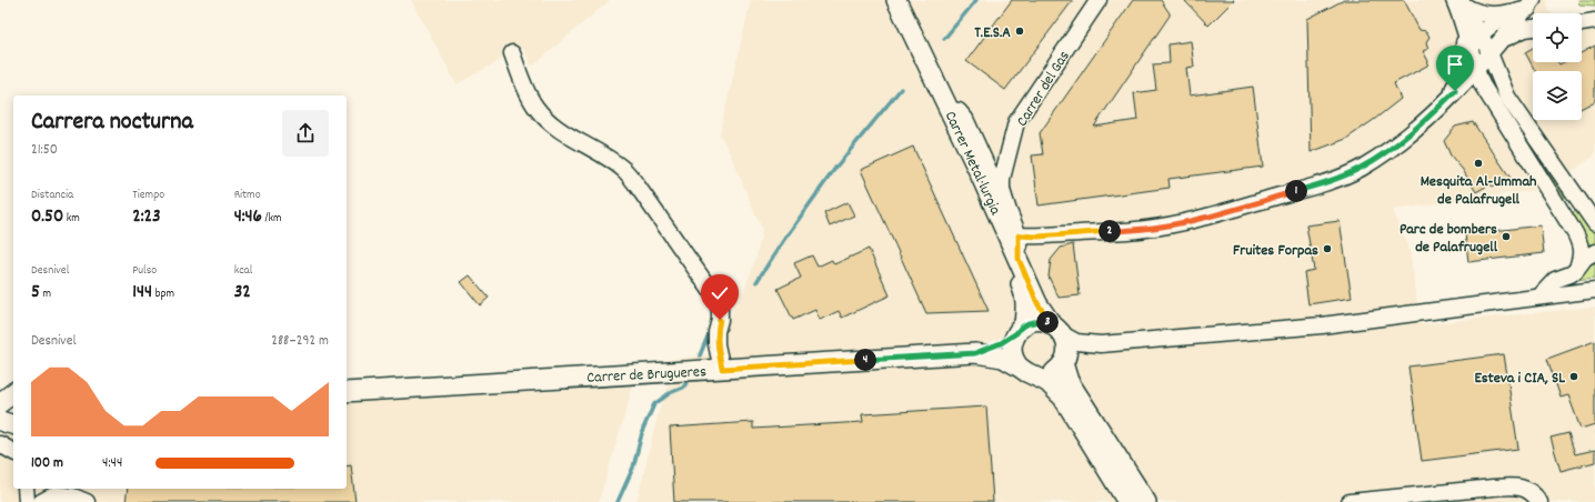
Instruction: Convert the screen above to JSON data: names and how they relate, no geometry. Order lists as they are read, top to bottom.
{
  "streets": {
    "main road": ["Carrer Metal·lurgia", "Carrer de Brugueres"],
    "street": ["Carrer del Gas"]
  },
  "crossings": [
    ["Carrer del Gas", "Carrer Metal·lurgia"]
  ],
  "places": [
    "T.E.S.A",
    "Mesquita Al-Ummah de Palafrugell",
    "Parc de bombers de Palafrugell",
    "Fruites Forpas",
    "Esteva i CIA, SL"
  ],
  "page": {
    "heading": ["Carrera nocturna", "21:50"],
    "stats": [
      ["Distancia", "0.50 km"],
      ["Tiempo", "2:23"],
      ["Ritmo", "4:46 /km"],
      ["Desnivel", "5 m"],
      ["Pulso", "144 bpm"],
      ["kcal", "32"]
    ],
    "pins": [
      "1",
      "2",
      "3",
      "4"
    ],
    "chart": ["Desnivel", "288–292 m"],
    "list": [
      {
        "name": "100 m",
        "note": "4:44"
      }
    ]
  }
}
